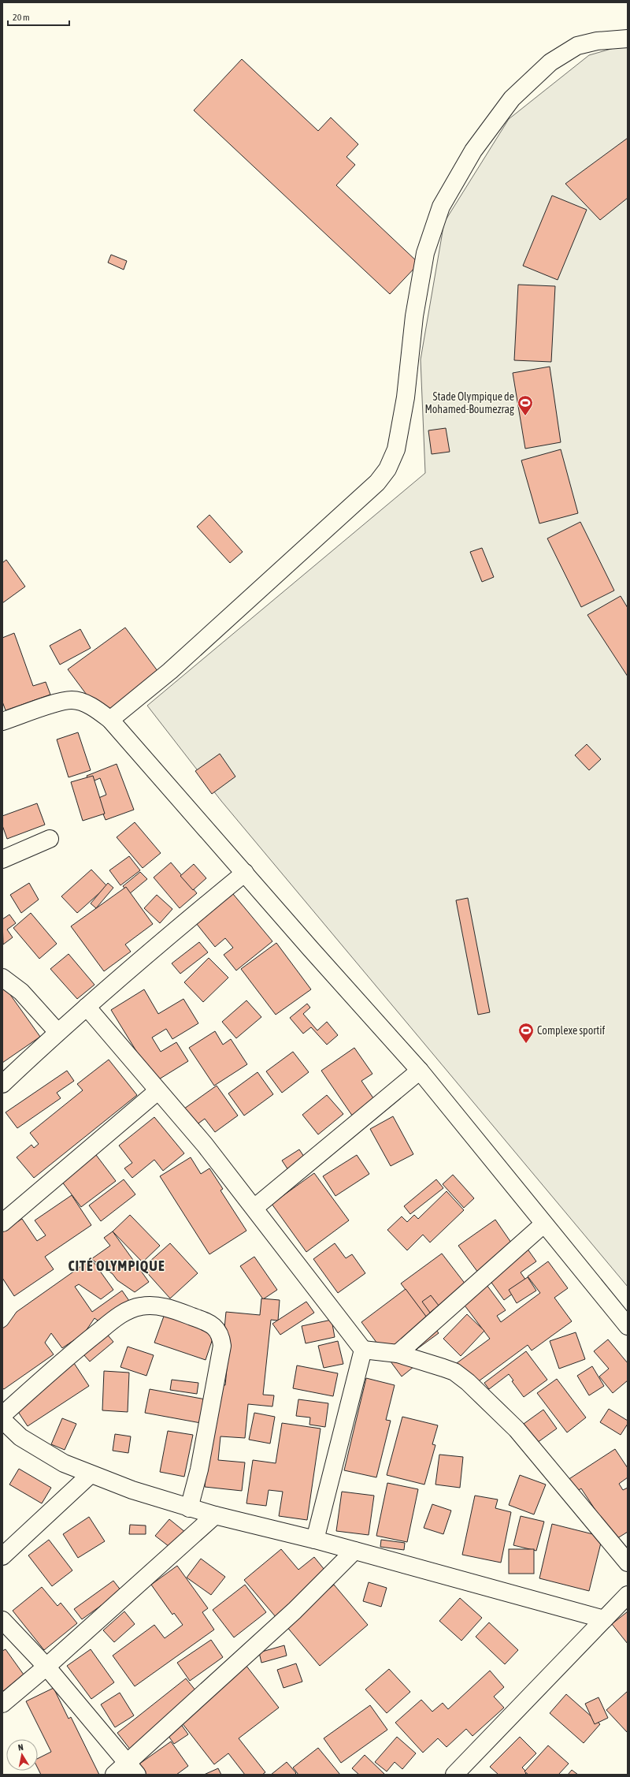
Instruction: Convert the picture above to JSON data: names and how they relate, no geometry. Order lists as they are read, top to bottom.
{
  "districts": ["CITÉ OLYMPIQUE"],
  "places": {
    "sports": ["Stade Olympique de Mohamed-Boumezrag", "Complexe sportif"]
  },
  "scale_bar": "20 m",
  "north": "top"
}
